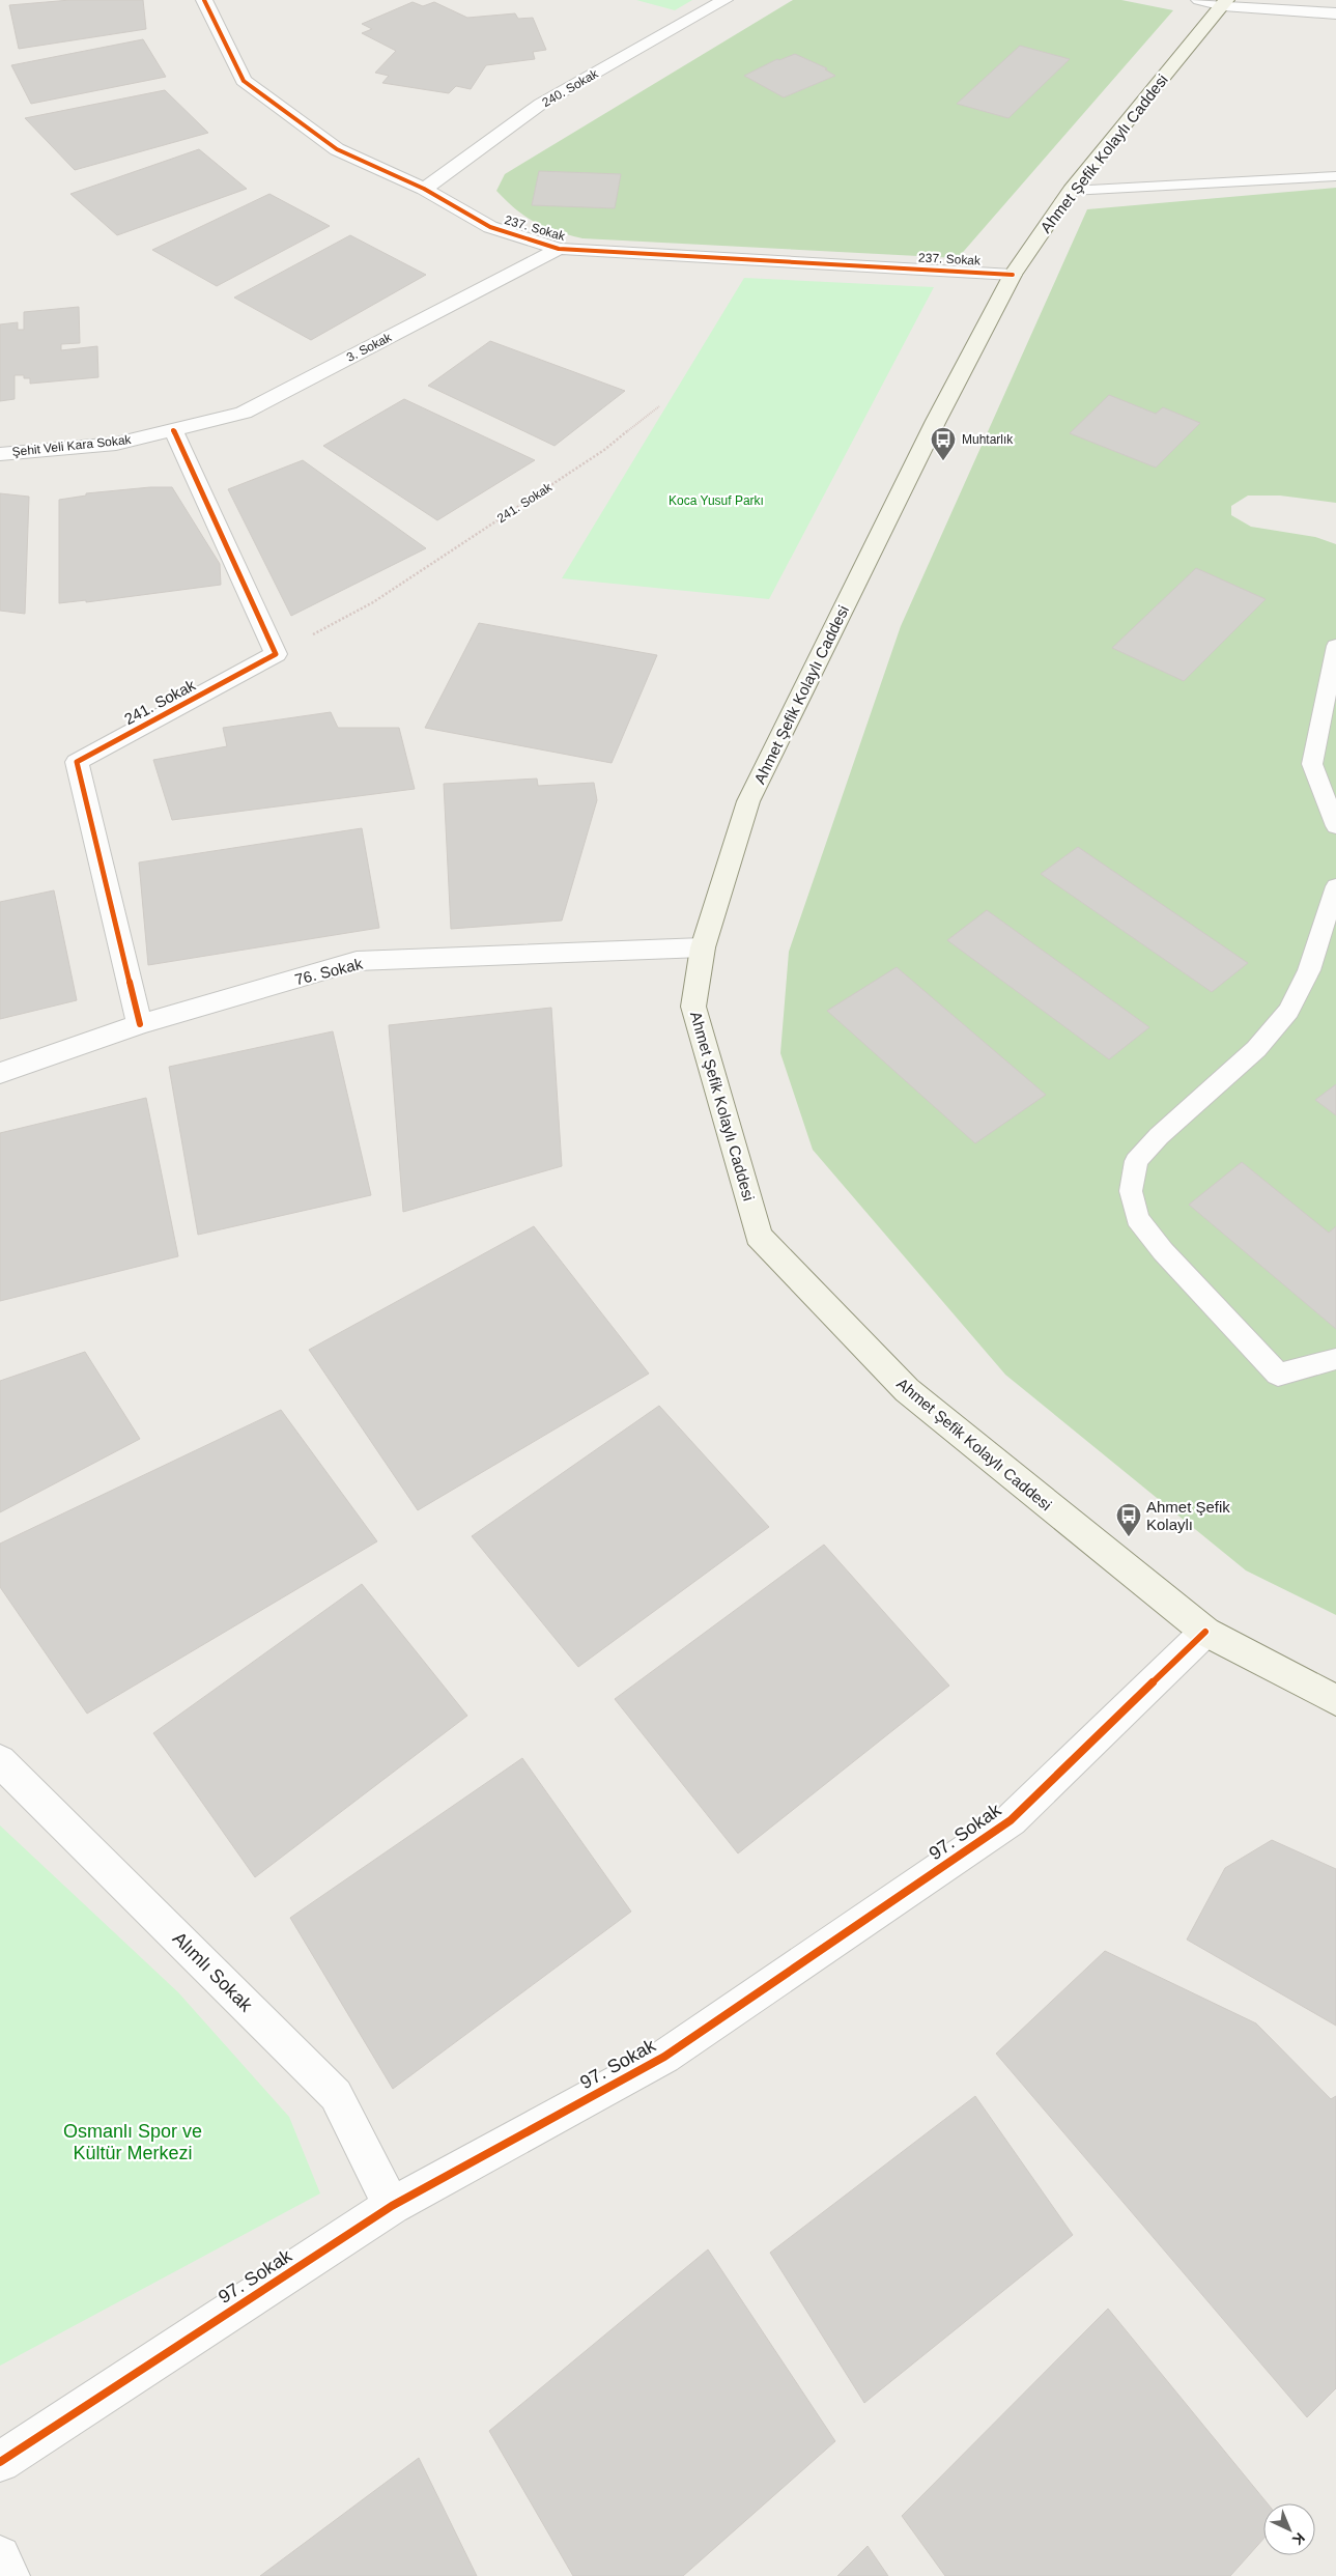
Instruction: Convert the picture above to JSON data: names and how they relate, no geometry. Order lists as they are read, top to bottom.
{
  "streets": {
    "main road": ["Ahmet Şefik Kolaylı Caddesi"],
    "street": [
      "240. Sokak",
      "237. Sokak",
      "3. Sokak",
      "Şehit Veli Kara Sokak",
      "241. Sokak",
      "76. Sokak",
      "97. Sokak",
      "Alımlı Sokak"
    ]
  },
  "crossings": [
    ["240. Sokak", "237. Sokak"],
    ["Ahmet Şefik Kolaylı Caddesi", "237. Sokak"],
    ["Ahmet Şefik Kolaylı Caddesi", "76. Sokak"],
    ["Ahmet Şefik Kolaylı Caddesi", "97. Sokak"],
    ["237. Sokak", "3. Sokak"],
    ["3. Sokak", "Şehit Veli Kara Sokak"],
    ["241. Sokak", "76. Sokak"],
    ["97. Sokak", "Alımlı Sokak"]
  ],
  "parks": ["Koca Yusuf Parkı", "Osmanlı Spor ve Kültür Merkezi"],
  "places": {
    "bus stop": ["Muhtarlık", "Ahmet Şefik Kolaylı"]
  },
  "north": "bottom right"
}
